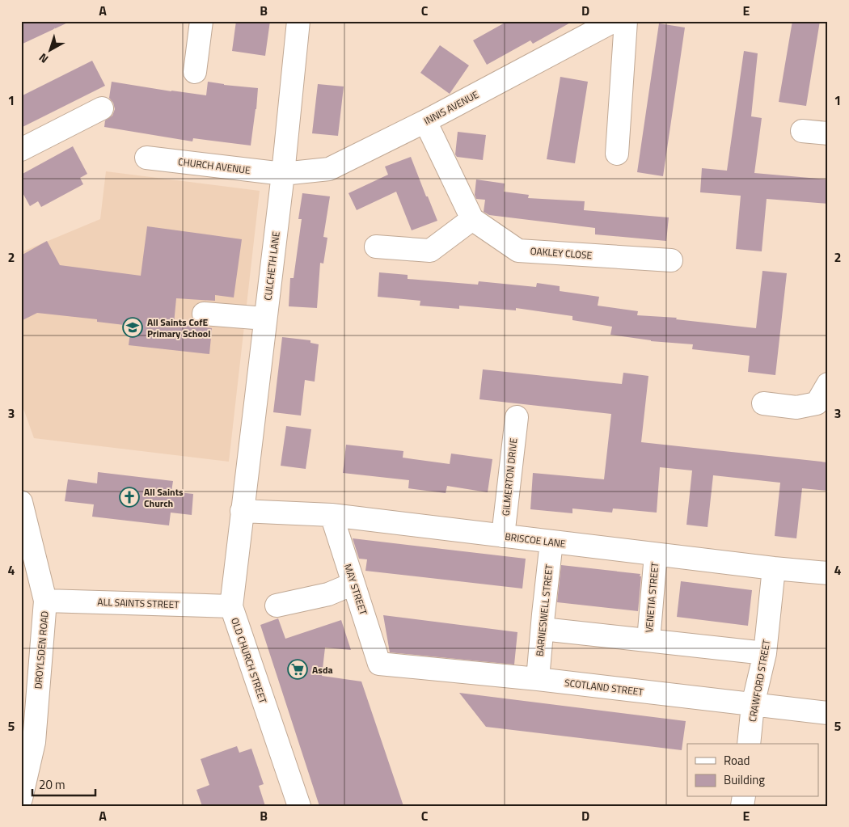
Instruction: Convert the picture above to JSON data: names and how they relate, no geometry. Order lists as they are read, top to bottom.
{
  "streets": {
    "street": [
      "INNIS AVENUE",
      "CHURCH AVENUE",
      "OAKLEY CLOSE",
      "CULCHETH LANE",
      "GILMERTON DRIVE",
      "BRISCOE LANE",
      "MAY STREET",
      "VENETIA STREET",
      "ALL SAINTS STREET",
      "BARNESWELL STREET",
      "DROYLSDEN ROAD",
      "OLD CHURCH STREET",
      "CRAWFORD STREET",
      "SCOTLAND STREET"
    ]
  },
  "crossings": [
    ["INNIS AVENUE", "CHURCH AVENUE"],
    ["INNIS AVENUE", "CULCHETH LANE"],
    ["CHURCH AVENUE", "CULCHETH LANE"],
    ["CULCHETH LANE", "BRISCOE LANE"],
    ["CULCHETH LANE", "OLD CHURCH STREET"],
    ["GILMERTON DRIVE", "BRISCOE LANE"],
    ["BRISCOE LANE", "MAY STREET"],
    ["BRISCOE LANE", "VENETIA STREET"],
    ["BRISCOE LANE", "BARNESWELL STREET"],
    ["BRISCOE LANE", "OLD CHURCH STREET"],
    ["BRISCOE LANE", "CRAWFORD STREET"],
    ["MAY STREET", "SCOTLAND STREET"],
    ["ALL SAINTS STREET", "DROYLSDEN ROAD"],
    ["ALL SAINTS STREET", "OLD CHURCH STREET"],
    ["BARNESWELL STREET", "SCOTLAND STREET"],
    ["CRAWFORD STREET", "SCOTLAND STREET"]
  ],
  "places": {
    "school or university": ["All Saints CofE Primary School"],
    "church": ["All Saints Church"],
    "supermarket": ["Asda"]
  },
  "legend": ["Road", "Building"],
  "scale_bar": "20 m",
  "north": "bottom left",
  "grid": {
    "columns": [
      "A",
      "B",
      "C",
      "D",
      "E"
    ],
    "rows": [
      "1",
      "2",
      "3",
      "4",
      "5"
    ]
  }
}
